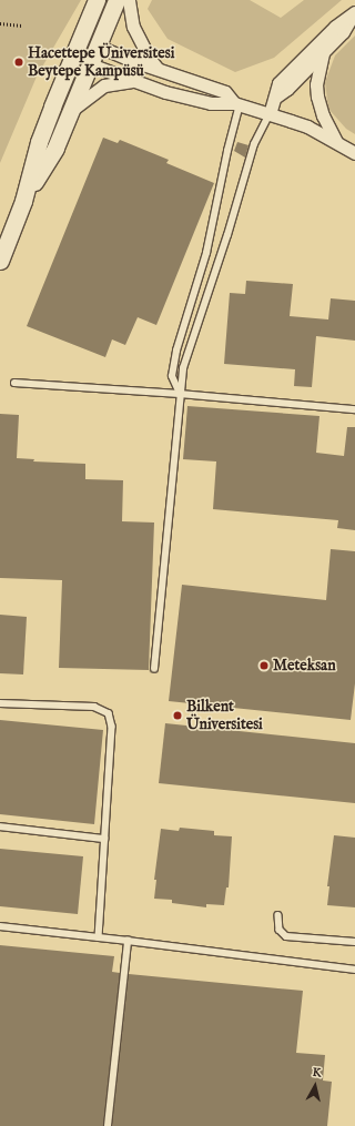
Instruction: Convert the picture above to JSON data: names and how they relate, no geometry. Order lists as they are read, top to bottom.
{
  "places": ["Hacettepe Üniversitesi Beytepe Kampüsü", "Meteksan", "Bilkent Üniversitesi"],
  "north": "top"
}
